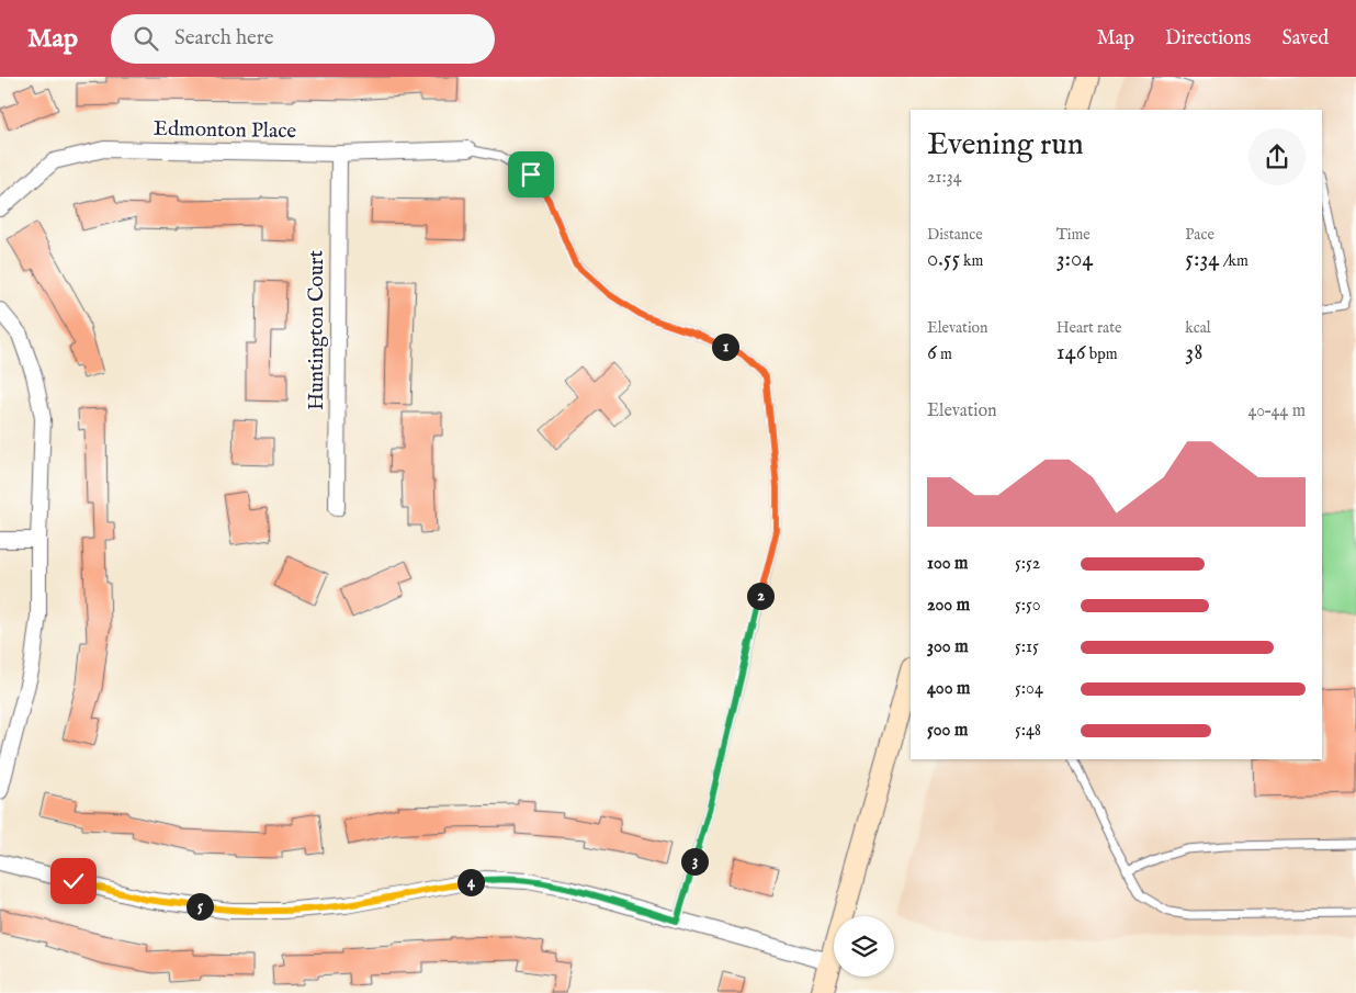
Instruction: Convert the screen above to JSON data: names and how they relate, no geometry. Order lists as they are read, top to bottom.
{
  "streets": {
    "street": ["Edmonton Place", "Huntington Court"]
  },
  "crossings": [
    ["Edmonton Place", "Huntington Court"]
  ],
  "page": {
    "header": "Map",
    "search": "Search here",
    "nav": ["Map", "Directions", "Saved"],
    "heading": ["Evening run", "21:34"],
    "stats": [
      ["Distance", "0.55 km"],
      ["Time", "3:04"],
      ["Pace", "5:34 /km"],
      ["Elevation", "6 m"],
      ["Heart rate", "146 bpm"],
      ["kcal", "38"]
    ],
    "pins": [
      "1",
      "2",
      "3",
      "4",
      "5"
    ],
    "chart": ["Elevation", "40–44 m"],
    "list": [
      {
        "name": "100 m",
        "note": "5:52"
      },
      {
        "name": "200 m",
        "note": "5:50"
      },
      {
        "name": "300 m",
        "note": "5:15"
      },
      {
        "name": "400 m",
        "note": "5:04"
      },
      {
        "name": "500 m",
        "note": "5:48"
      }
    ]
  }
}
